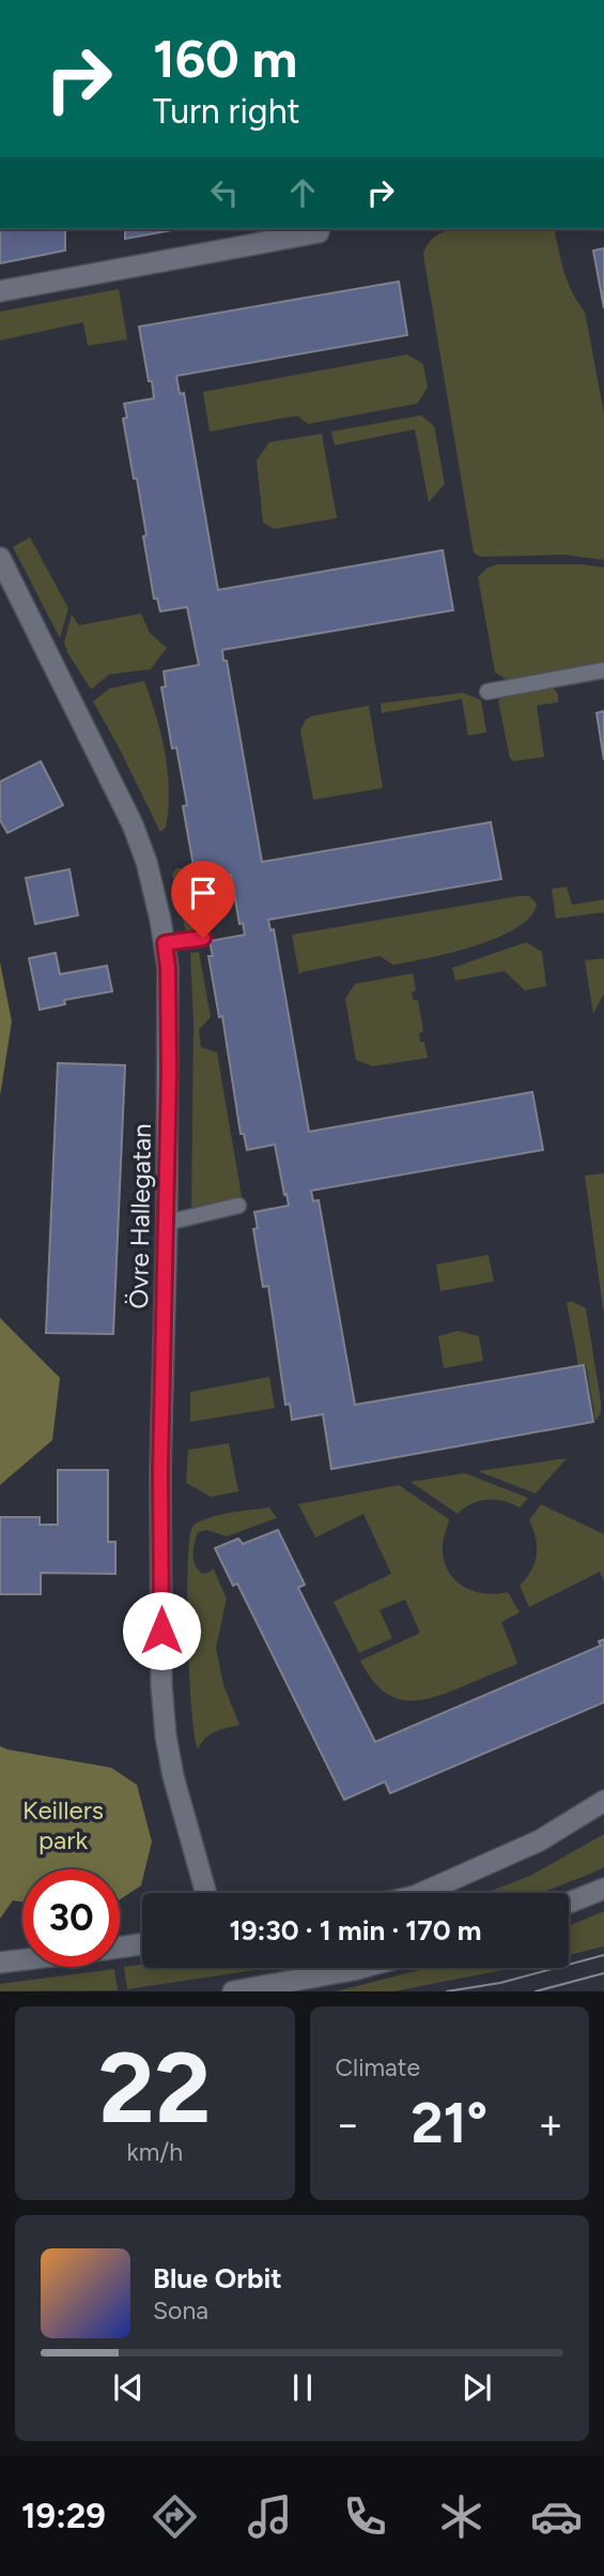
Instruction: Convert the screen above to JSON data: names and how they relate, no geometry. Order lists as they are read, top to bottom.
{
  "streets": {
    "street": ["Övre Hallegatan"]
  },
  "parks": ["Keillers park"],
  "page": {
    "turn": ["160 m", "Turn right"],
    "limit": "30",
    "trip": "19:30 · 1 min · 170 m",
    "tile": [
      ["22", "km/h"],
      "Climate"
    ],
    "heat": ["−", "21°", "+"],
    "song": ["Blue Orbit", "Sona"],
    "tabs": "19:29"
  }
}
